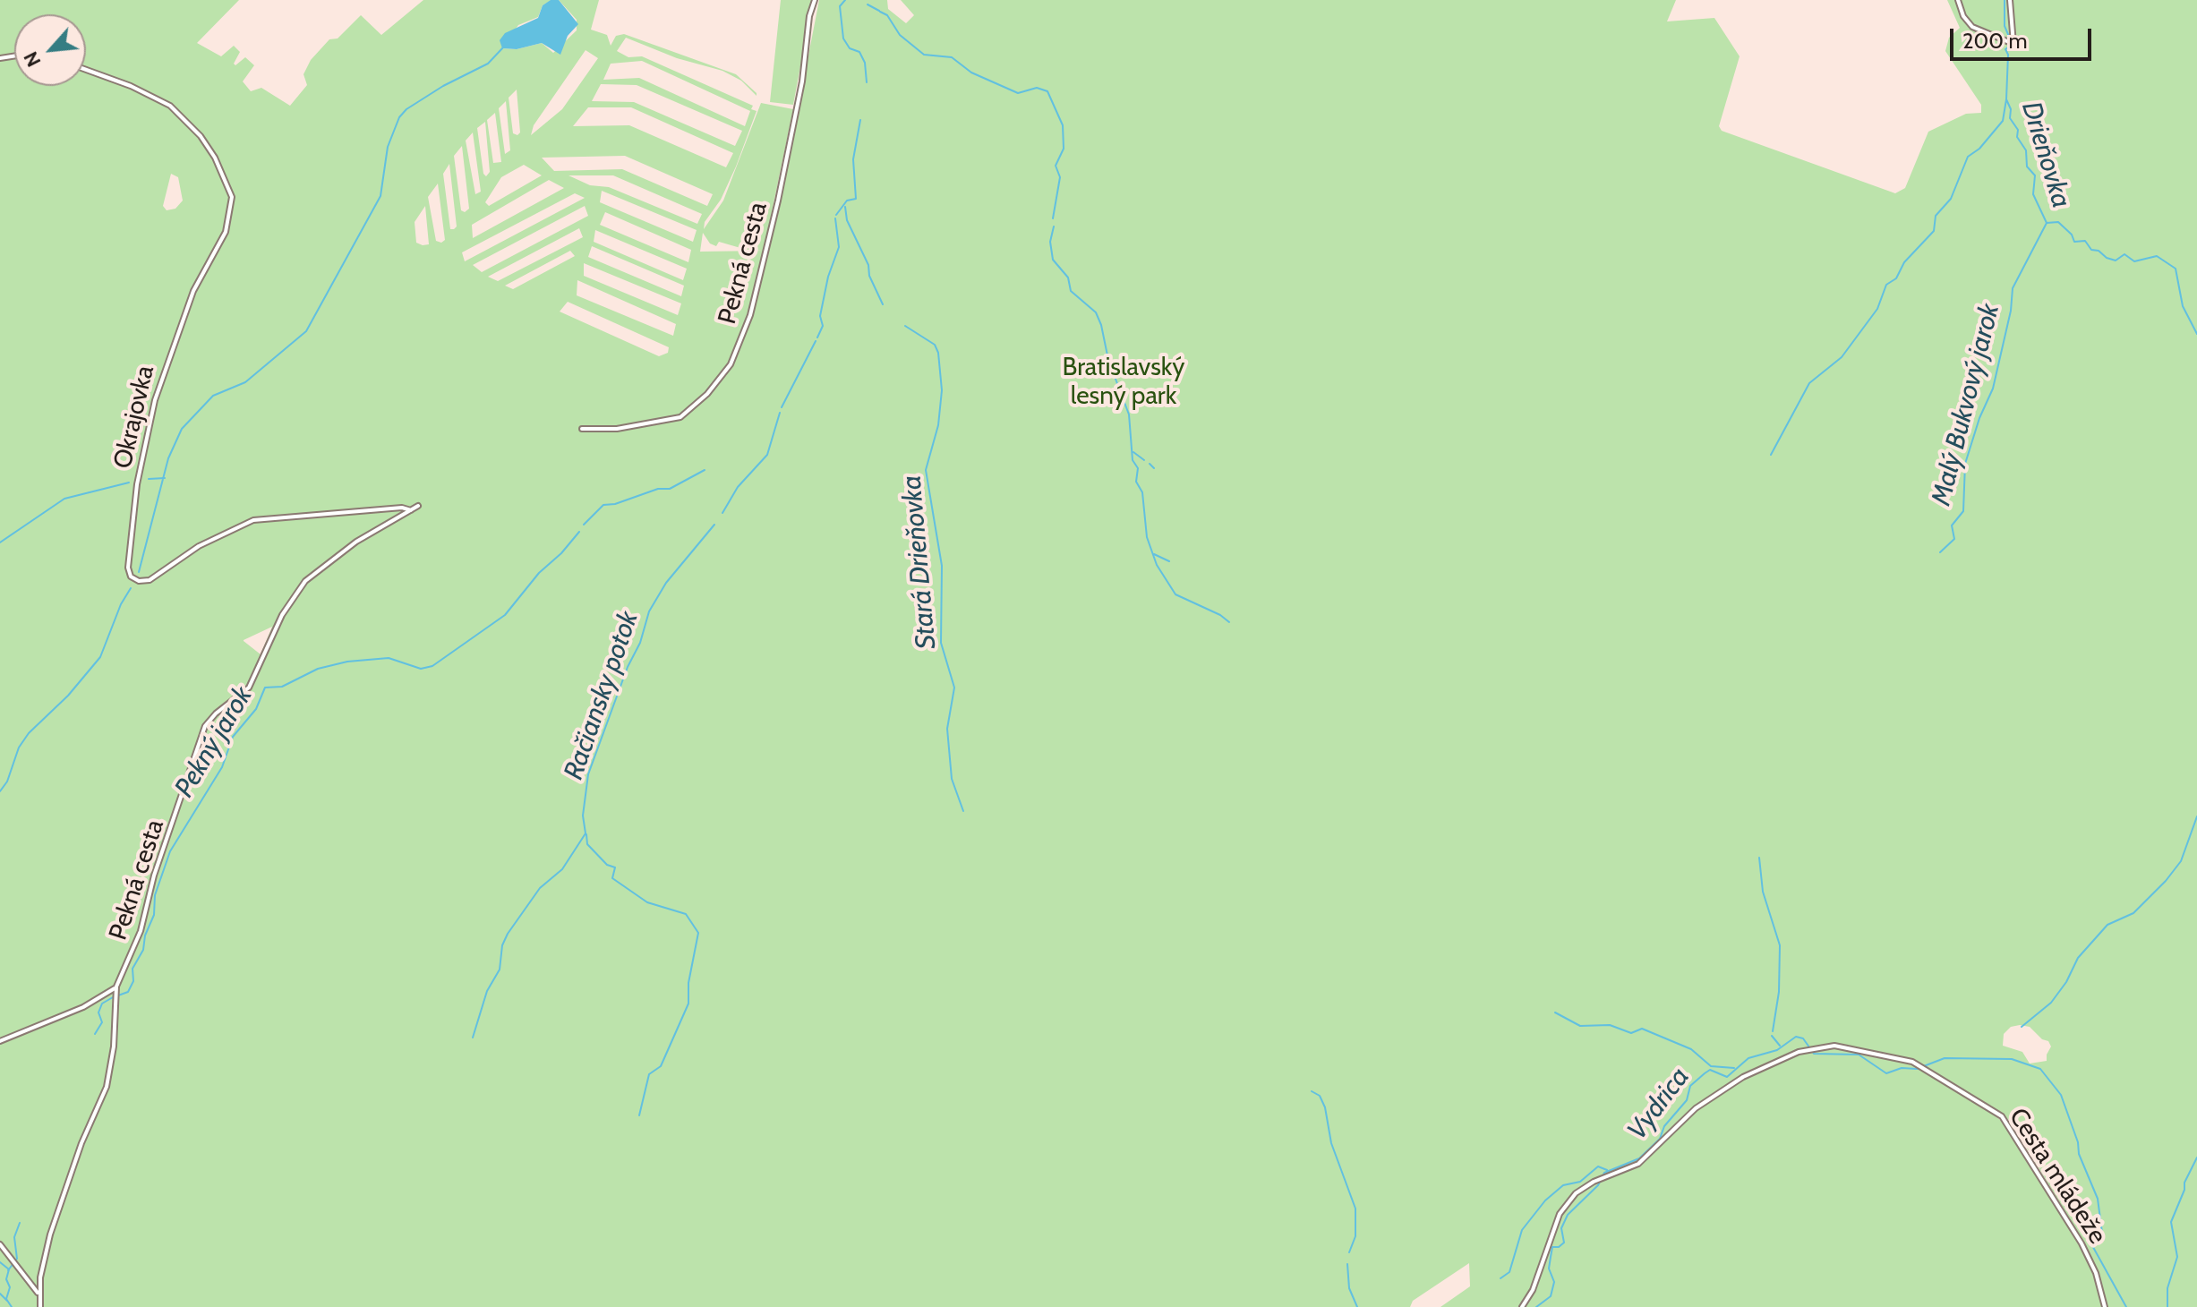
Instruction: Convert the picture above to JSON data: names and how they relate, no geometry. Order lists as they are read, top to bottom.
{
  "streets": {
    "street": ["Pekná cesta", "Okrajovka", "Cesta mládeže"]
  },
  "crossings": [
    ["Pekná cesta", "Okrajovka"]
  ],
  "water": [
    "Drieňovka",
    "Malý Bukvový jarok",
    "Stará Drieňovka",
    "Račiansky potok",
    "Pekný jarok",
    "Vydrica"
  ],
  "parks": ["Bratislavský lesný park"],
  "scale_bar": "200 m",
  "north": "bottom left"
}
